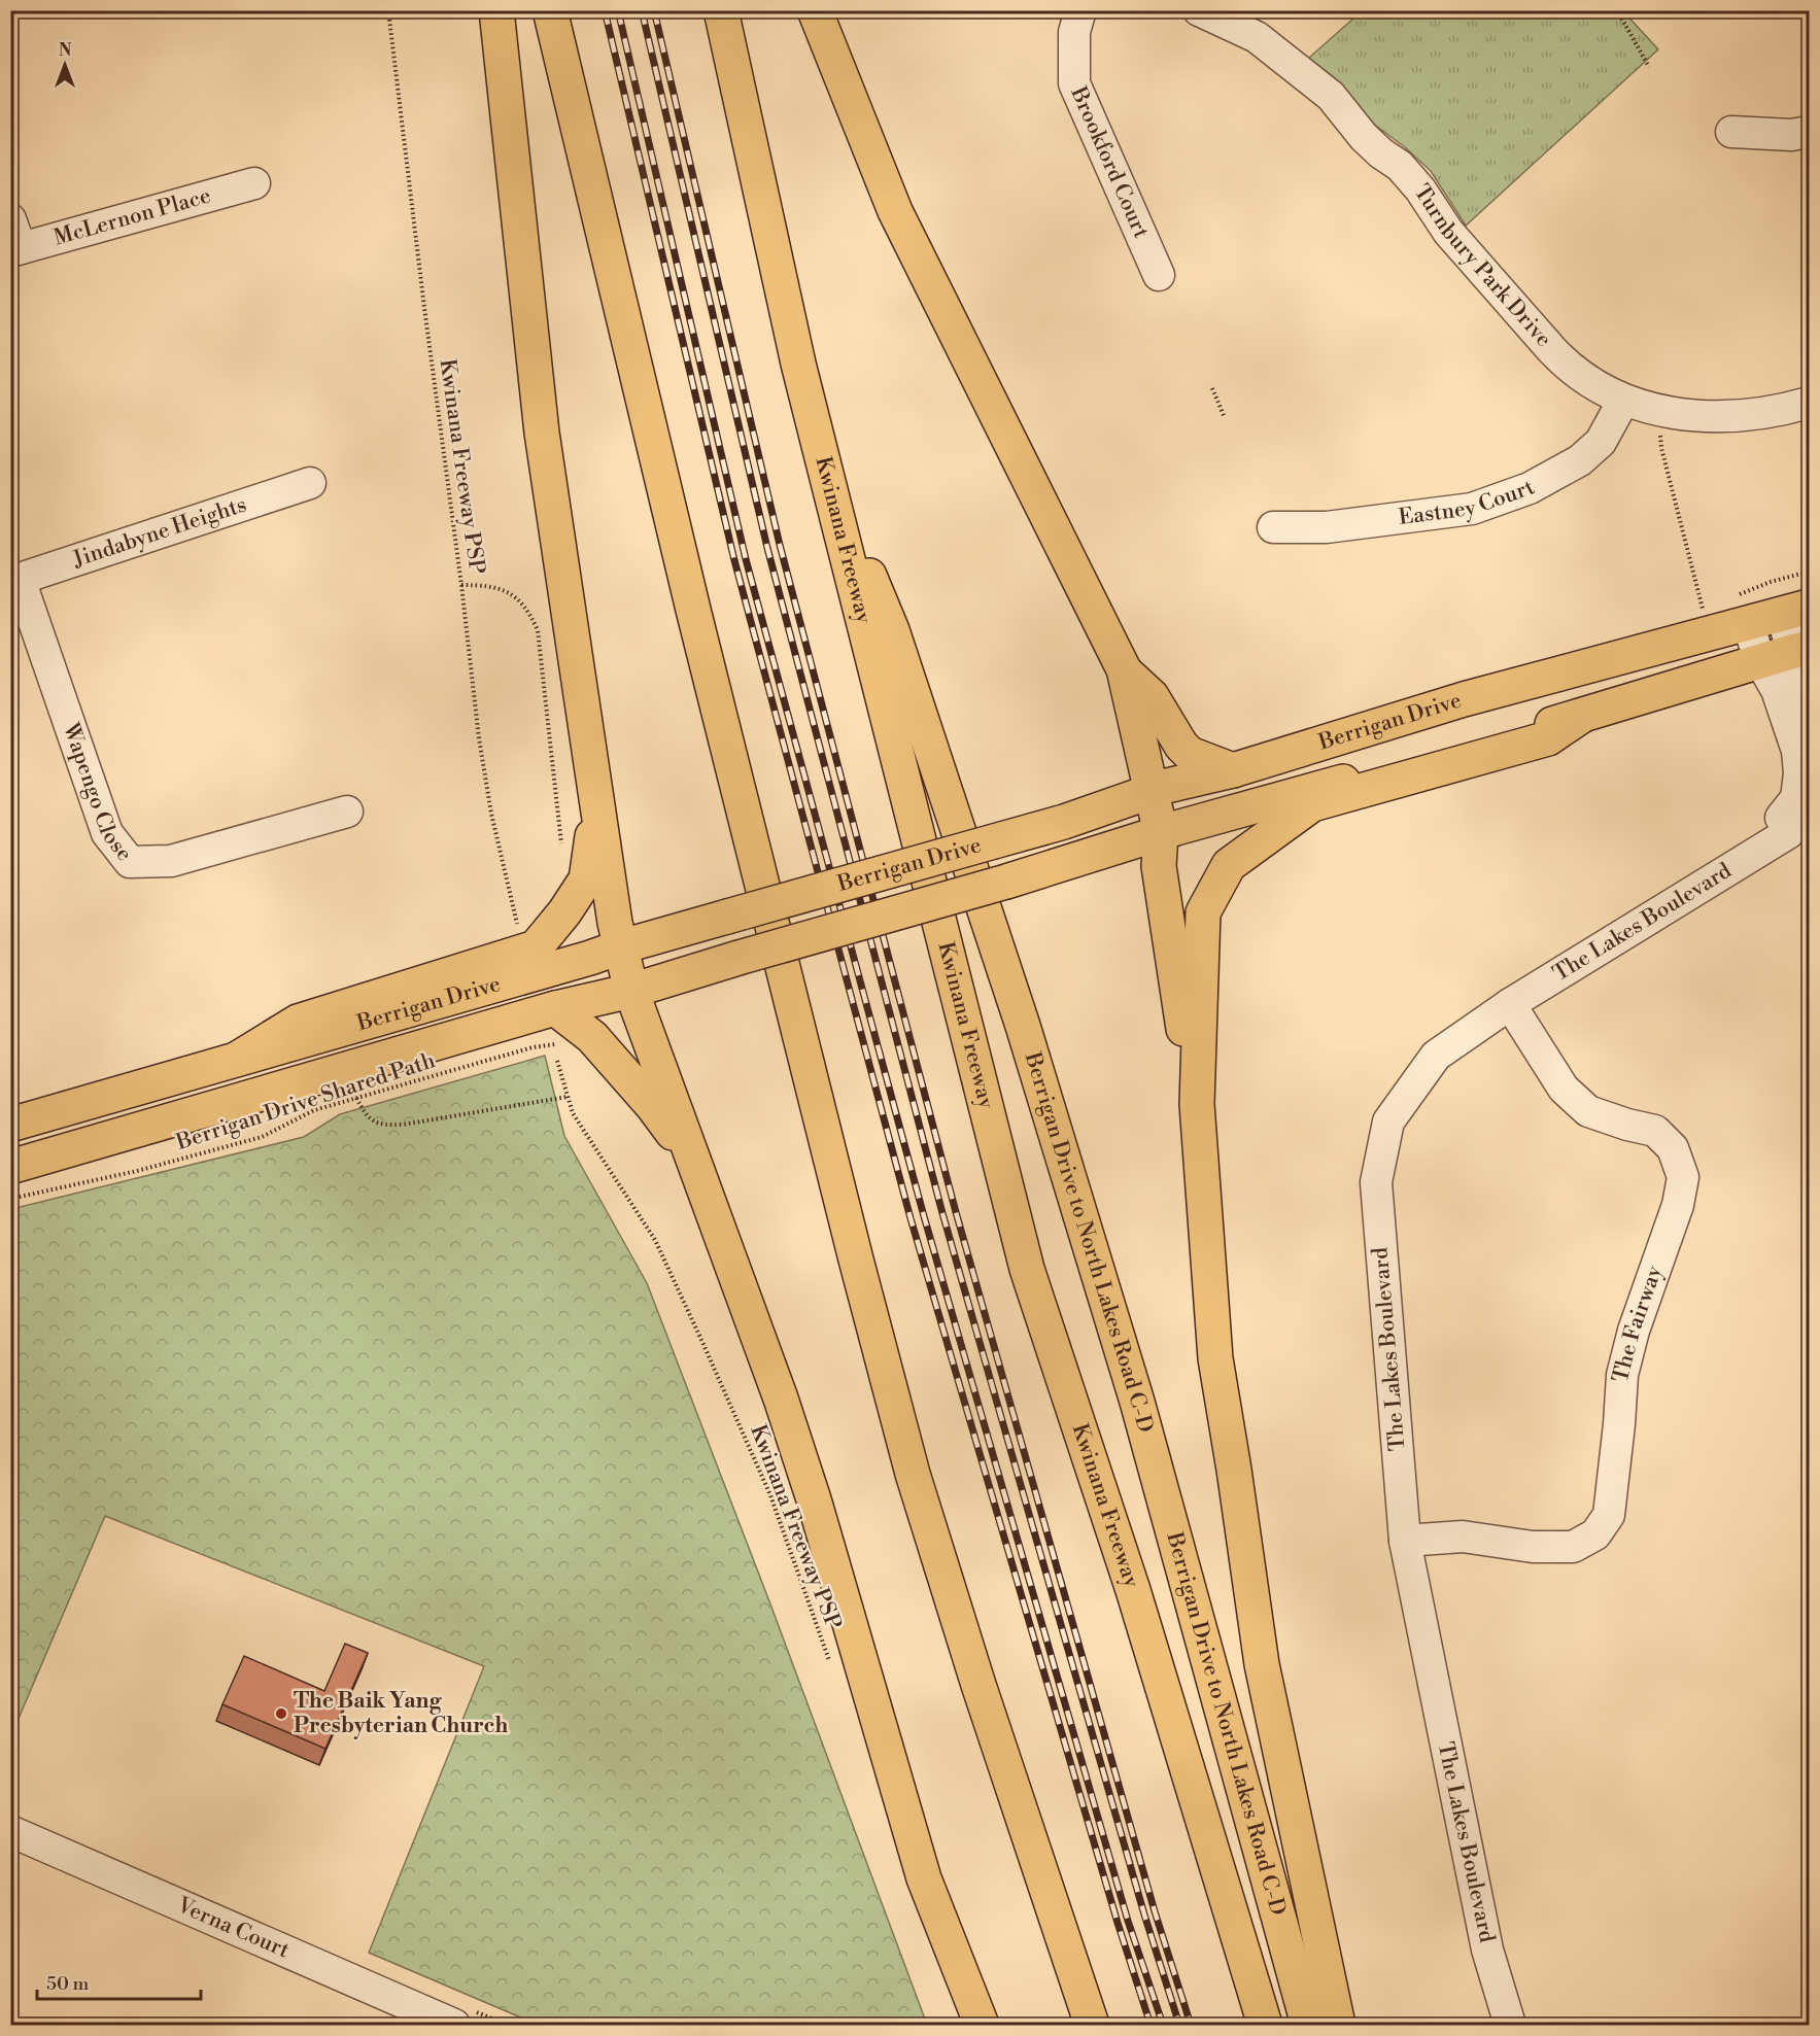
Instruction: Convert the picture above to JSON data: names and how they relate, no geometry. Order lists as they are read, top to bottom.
{
  "streets": {
    "main road": ["Kwinana Freeway", "Berrigan Drive", "Berrigan Drive to North Lakes Road C-D"],
    "street": [
      "Brookford Court",
      "McLernon Place",
      "Turnbury Park Drive",
      "Eastney Court",
      "Jindabyne Heights",
      "Wapengo Close",
      "The Lakes Boulevard",
      "The Fairway",
      "Verna Court"
    ],
    "path": ["Kwinana Freeway PSP", "Berrigan Drive Shared Path"]
  },
  "crossings": [
    ["Turnbury Park Drive", "Eastney Court"],
    ["Jindabyne Heights", "Wapengo Close"],
    ["Kwinana Freeway", "Berrigan Drive to North Lakes Road C-D"],
    ["Berrigan Drive", "The Lakes Boulevard"],
    ["The Lakes Boulevard", "The Fairway"]
  ],
  "places": ["The Baik Yang Presbyterian Church"],
  "scale_bar": "50 m",
  "north": "top"
}
